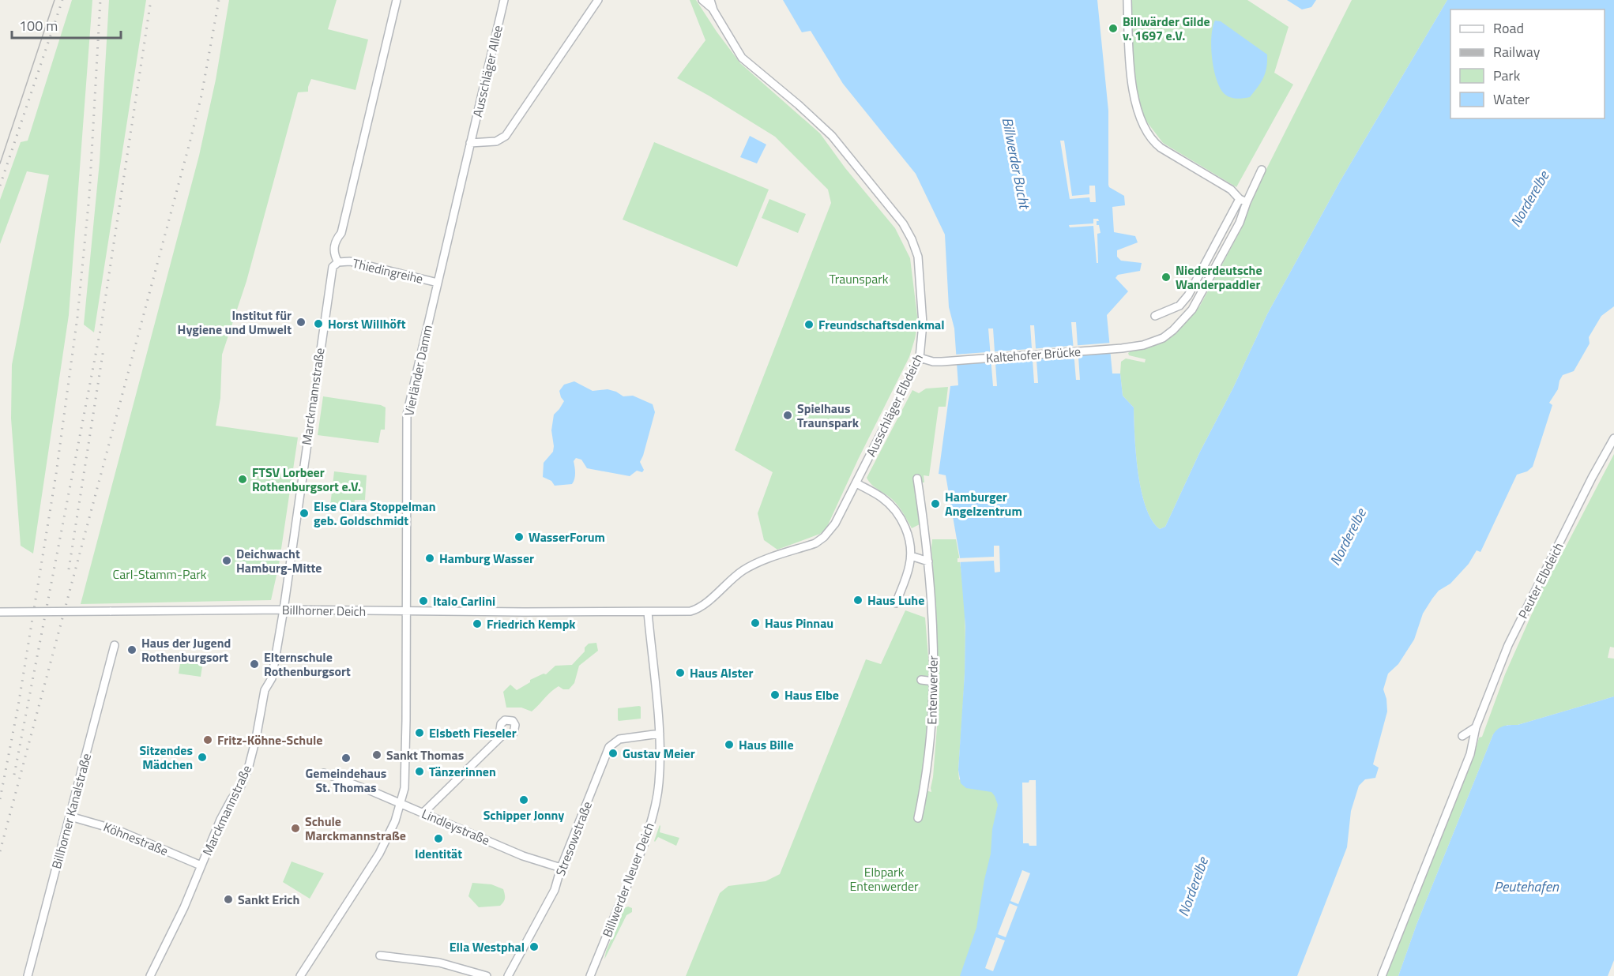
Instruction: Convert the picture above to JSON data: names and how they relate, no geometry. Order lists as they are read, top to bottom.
{
  "streets": {
    "street": [
      "Ausschläger Allee",
      "Thiedingreihe",
      "Kaltehofer Brücke",
      "Vierländer Damm",
      "Marckmannstraße",
      "Ausschläger Elbdeich",
      "Peuter Elbdeich",
      "Billhorner Deich",
      "Entenwerder",
      "Billhorner Kanalstraße",
      "Lindleystraße",
      "Köhnestraße",
      "Stresowstraße",
      "Billwerder Neuer Deich"
    ]
  },
  "crossings": [
    ["Ausschläger Allee", "Vierländer Damm"],
    ["Thiedingreihe", "Vierländer Damm"],
    ["Thiedingreihe", "Marckmannstraße"],
    ["Kaltehofer Brücke", "Ausschläger Elbdeich"],
    ["Vierländer Damm", "Billhorner Deich"],
    ["Vierländer Damm", "Lindleystraße"],
    ["Marckmannstraße", "Billhorner Deich"],
    ["Marckmannstraße", "Köhnestraße"],
    ["Ausschläger Elbdeich", "Billhorner Deich"],
    ["Ausschläger Elbdeich", "Billwerder Neuer Deich"],
    ["Billhorner Deich", "Billwerder Neuer Deich"],
    ["Billhorner Kanalstraße", "Köhnestraße"],
    ["Lindleystraße", "Stresowstraße"],
    ["Stresowstraße", "Billwerder Neuer Deich"]
  ],
  "water": ["Billwerder Bucht", "Norderelbe", "Peutehafen"],
  "parks": ["Traunspark", "Carl-Stamm-Park", "Elbpark Entenwerder"],
  "places": [
    "Billwärder Gilde v. 1697 e.V.",
    "Niederdeutsche Wanderpaddler",
    "Institut für Hygiene und Umwelt",
    "Horst Willhöft",
    "Freundschaftsdenkmal",
    "Spielhaus Traunspark",
    "FTSV Lorbeer Rothenburgsort e.V.",
    "Hamburger Angelzentrum",
    "Else Clara Stoppelman geb. Goldschmidt",
    "WasserForum",
    "Hamburg Wasser",
    "Deichwacht Hamburg-Mitte",
    "Haus Luhe",
    "Italo Carlini",
    "Haus Pinnau",
    "Friedrich Kempk",
    "Haus der Jugend Rothenburgsort",
    "Elternschule Rothenburgsort",
    "Haus Alster",
    "Haus Elbe",
    "Elsbeth Fieseler",
    "Fritz-Köhne-Schule",
    "Haus Bille",
    "Gustav Meier",
    "Sankt Thomas",
    "Sitzendes Mädchen",
    "Gemeindehaus St. Thomas",
    "Tänzerinnen",
    "Schipper Jonny",
    "Schule Marckmannstraße",
    "Identität",
    "Sankt Erich",
    "Ella Westphal"
  ],
  "legend": [
    "Road",
    "Railway",
    "Park",
    "Water"
  ],
  "scale_bar": "100 m"
}
